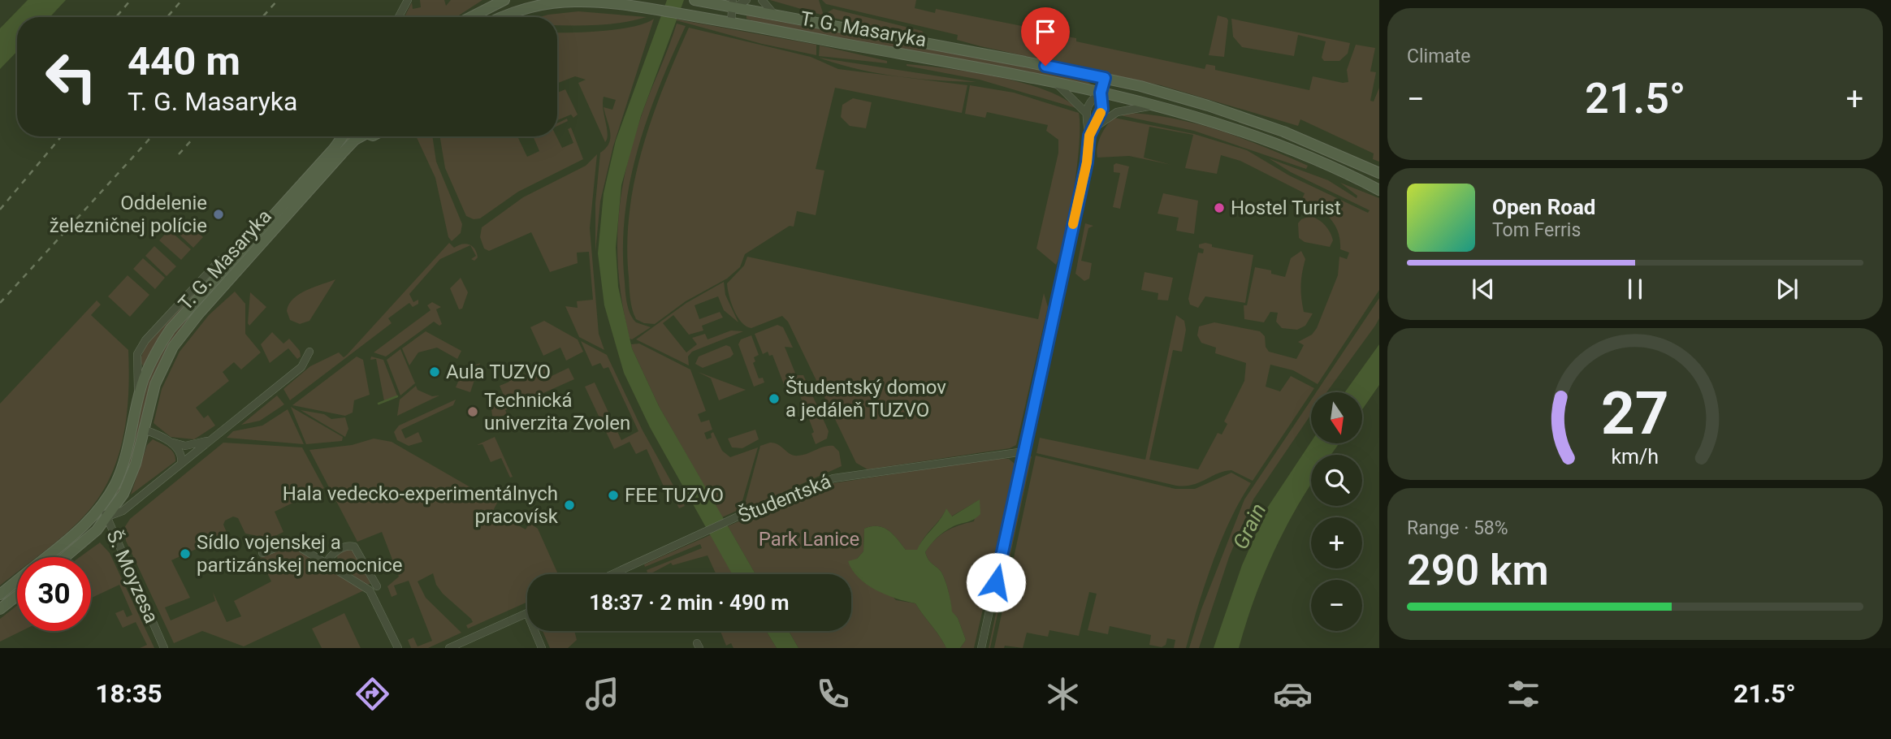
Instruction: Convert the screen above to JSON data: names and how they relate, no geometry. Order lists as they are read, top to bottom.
{
  "streets": {
    "street": ["T. G. Masaryka", "Študentská", "Š. Moyzesa"]
  },
  "crossings": [
    ["T. G. Masaryka", "Š. Moyzesa"]
  ],
  "water": ["Grain"],
  "parks": ["Park Lanice"],
  "places": [
    "Hostel Turist",
    "Oddelenie železničnej polície",
    "Aula TUZVO",
    "Študentský domov a jedáleň TUZVO",
    "Technická univerzita Zvolen",
    "FEE TUZVO",
    "Hala vedecko-experimentálnych pracovísk",
    "Sídlo vojenskej a partizánskej nemocnice"
  ],
  "north": "bottom",
  "page": {
    "tile": [
      "Climate",
      ["Range · 58%", "290 km"]
    ],
    "turn": ["440 m", "T. G. Masaryka"],
    "heat": ["−", "21.5°", "+"],
    "song": ["Open Road", "Tom Ferris"],
    "map_buttons": ["+", "−"],
    "limit": "30",
    "trip": "18:37 · 2 min · 490 m",
    "tabs": ["18:35", "21.5°"],
    "gauge": ["27", "km/h"]
  }
}
